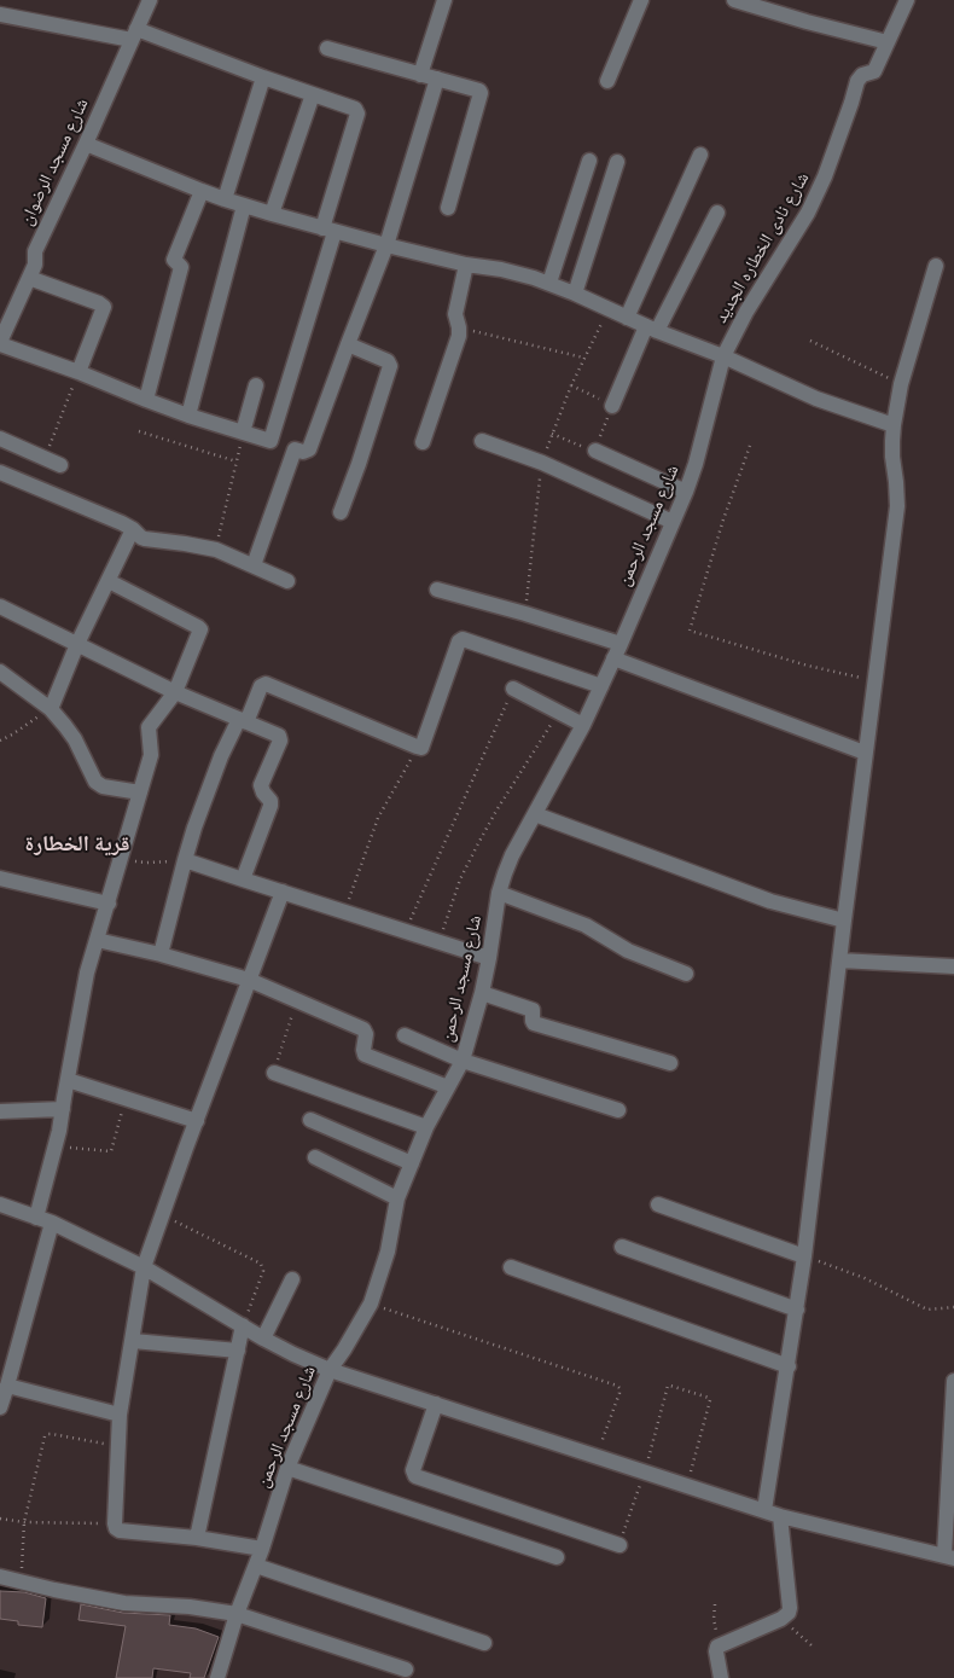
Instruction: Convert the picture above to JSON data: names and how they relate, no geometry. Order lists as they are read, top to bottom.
{
  "streets": {
    "street": ["شارع مسجد الرضوان", "شارع نادى الخطاره الجديد", "شارع مسجد الرحمن"]
  },
  "crossings": [
    ["شارع نادى الخطاره الجديد", "شارع مسجد الرحمن"]
  ],
  "districts": ["قرية الخطارة"]
}
